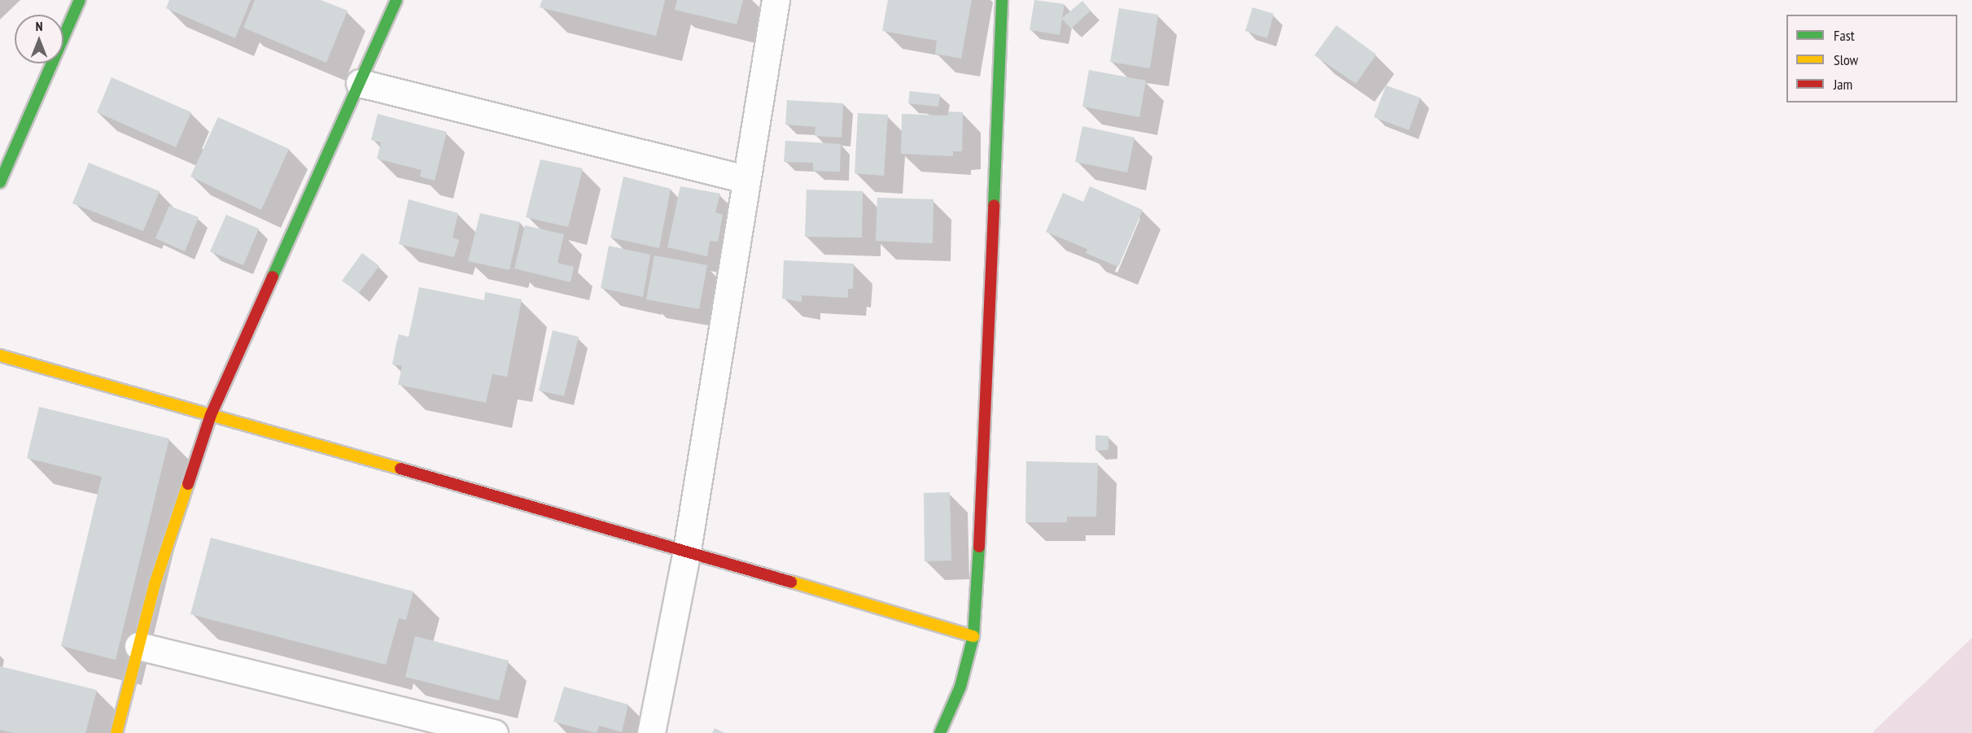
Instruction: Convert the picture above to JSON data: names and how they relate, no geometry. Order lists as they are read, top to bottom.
{
  "legend": ["Fast", "Slow", "Jam"],
  "north": "top"
}
